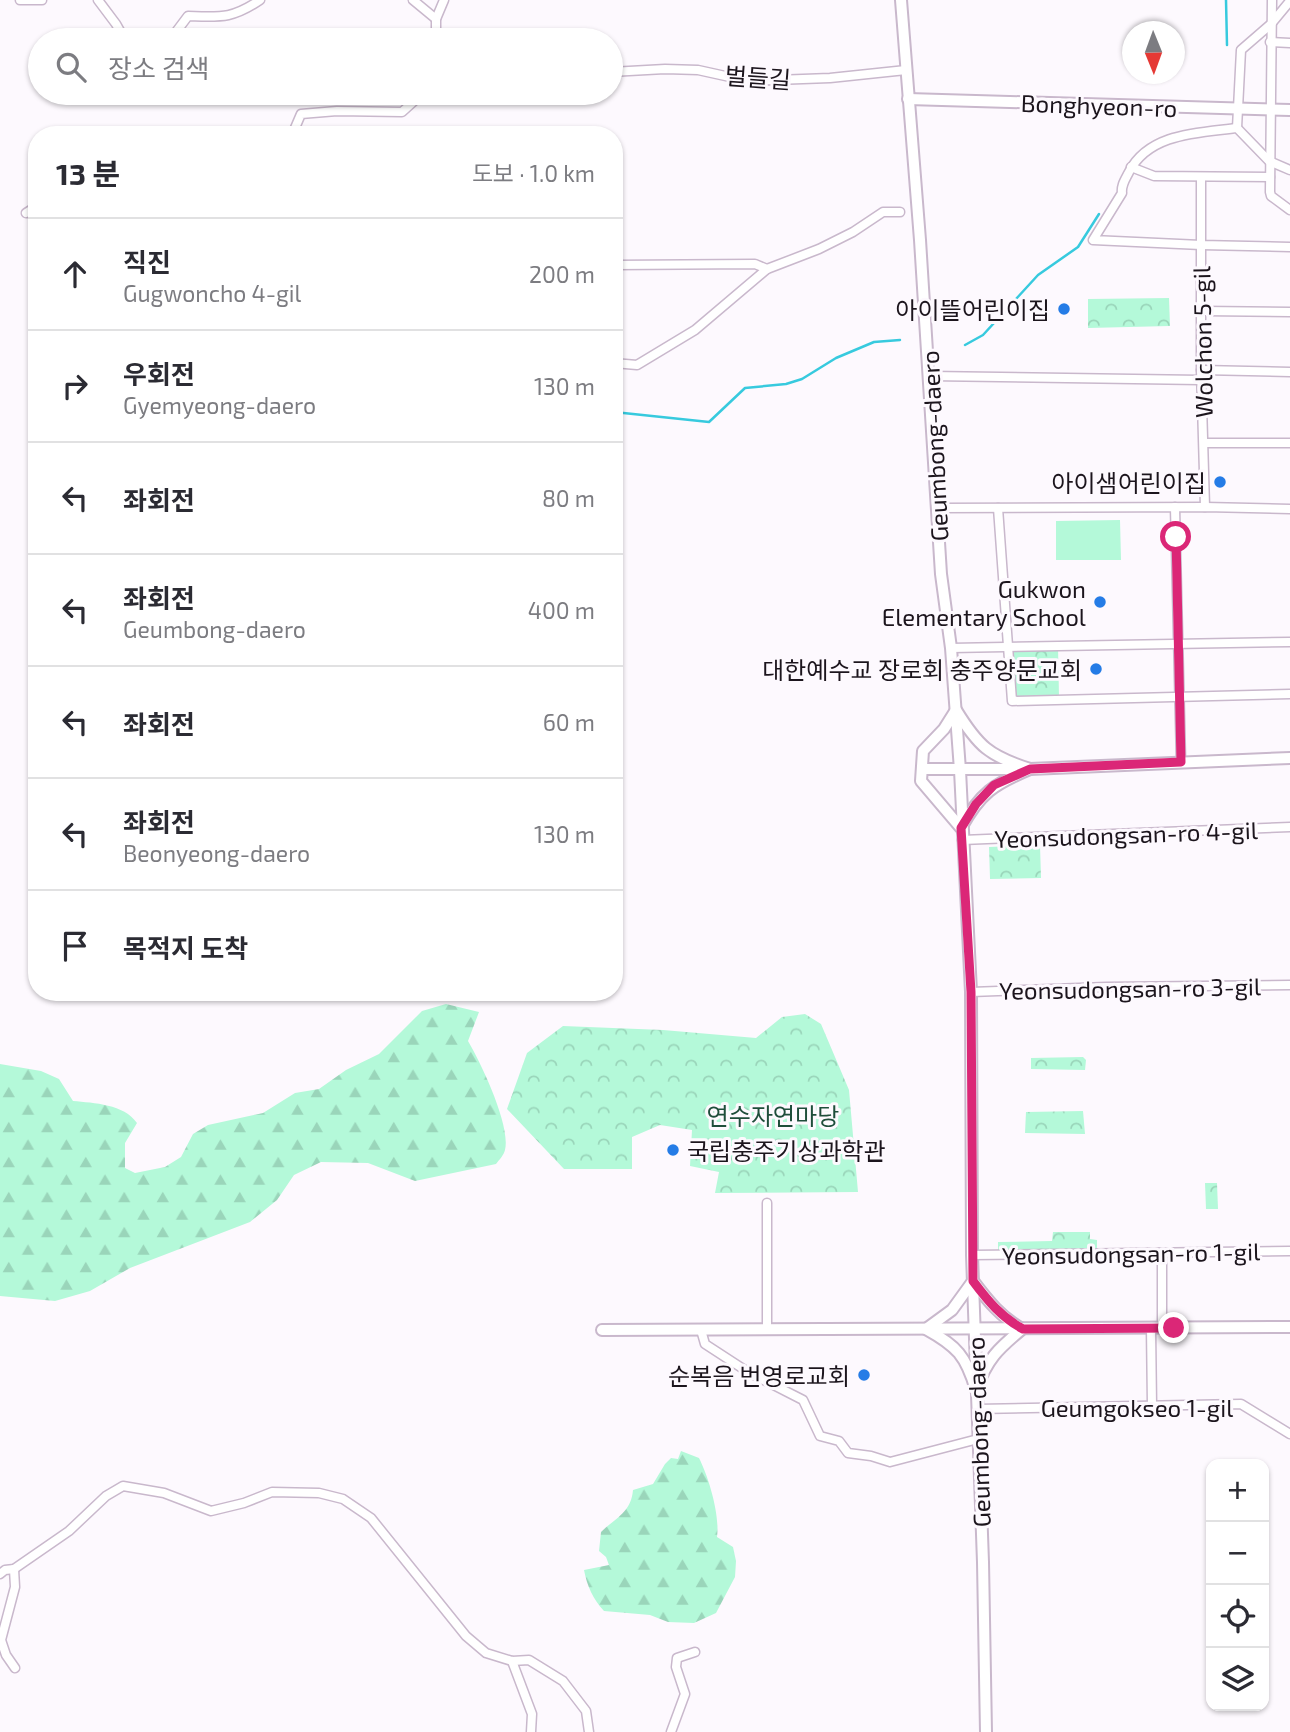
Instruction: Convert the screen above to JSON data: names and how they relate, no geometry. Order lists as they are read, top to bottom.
{
  "streets": {
    "street": [
      "벌들길",
      "Bonghyeon-ro",
      "Wolchon 5-gil",
      "Geumbong-daero",
      "Yeonsudongsan-ro 4-gil",
      "Yeonsudongsan-ro 3-gil",
      "Yeonsudongsan-ro 1-gil",
      "Geumgokseo 1-gil"
    ]
  },
  "crossings": [
    ["벌들길", "Geumbong-daero"],
    ["Bonghyeon-ro", "Geumbong-daero"],
    ["Geumbong-daero", "Yeonsudongsan-ro 4-gil"],
    ["Geumbong-daero", "Yeonsudongsan-ro 3-gil"],
    ["Geumbong-daero", "Yeonsudongsan-ro 1-gil"],
    ["Geumbong-daero", "Geumgokseo 1-gil"]
  ],
  "parks": ["연수자연마당"],
  "places": [
    "아이뜰어린이집",
    "아이샘어린이집",
    "Gukwon Elementary School",
    "대한예수교 장로회 충주양문교회",
    "국립충주기상과학관",
    "순복음 번영로교회"
  ],
  "north": "bottom",
  "page": {
    "search": "장소 검색",
    "heading": ["13 분", "도보 · 1.0 km"],
    "list": [
      ["직진", "Gugwoncho 4-gil", "200 m"],
      ["우회전", "Gyemyeong-daero", "130 m"],
      ["좌회전", "80 m"],
      ["좌회전", "Geumbong-daero", "400 m"],
      ["좌회전", "60 m"],
      ["좌회전", "Beonyeong-daero", "130 m"],
      "목적지 도착"
    ],
    "map_buttons": ["+", "−"]
  }
}
